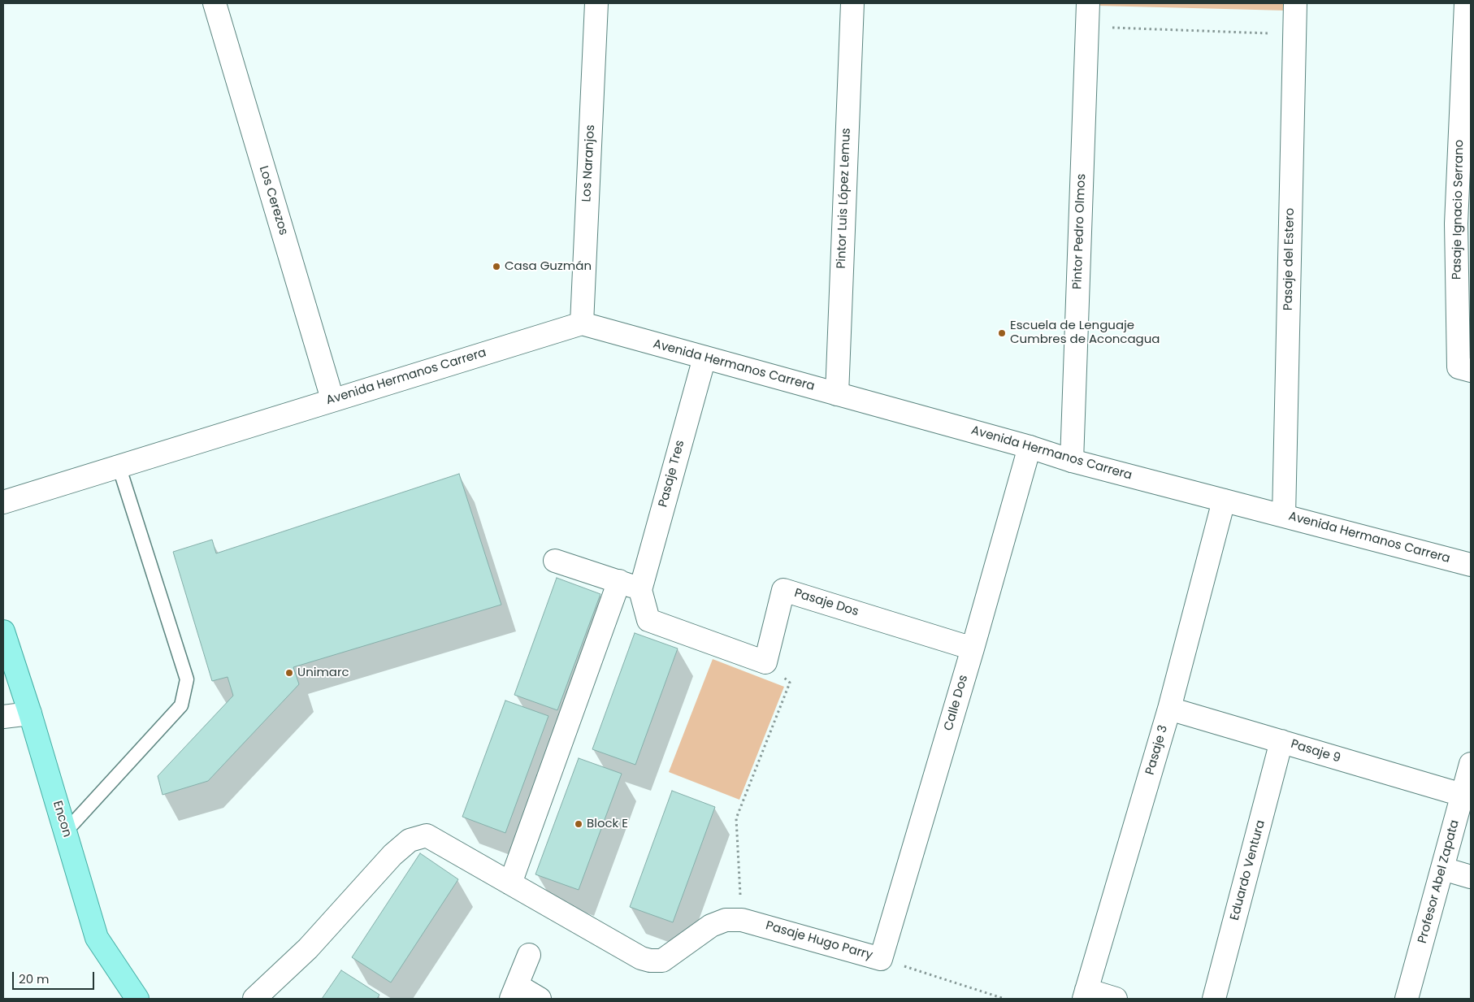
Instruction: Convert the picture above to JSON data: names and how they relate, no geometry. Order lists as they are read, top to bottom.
{
  "streets": {
    "main road": ["Encon"],
    "street": [
      "Los Naranjos",
      "Pintor Luis López Lemus",
      "Los Cerezos",
      "Pasaje Ignacio Serrano",
      "Pintor Pedro Olmos",
      "Pasaje del Estero",
      "Avenida Hermanos Carrera",
      "Pasaje Tres",
      "Pasaje Dos",
      "Calle Dos",
      "Pasaje 3",
      "Pasaje 9",
      "Eduardo Ventura",
      "Profesor Abel Zapata",
      "Pasaje Hugo Parry"
    ]
  },
  "crossings": [
    ["Los Naranjos", "Avenida Hermanos Carrera"],
    ["Pintor Luis López Lemus", "Avenida Hermanos Carrera"],
    ["Los Cerezos", "Avenida Hermanos Carrera"],
    ["Pintor Pedro Olmos", "Avenida Hermanos Carrera"],
    ["Pasaje del Estero", "Avenida Hermanos Carrera"],
    ["Avenida Hermanos Carrera", "Pasaje Tres"],
    ["Avenida Hermanos Carrera", "Calle Dos"],
    ["Avenida Hermanos Carrera", "Pasaje 3"],
    ["Pasaje Dos", "Calle Dos"],
    ["Calle Dos", "Pasaje Hugo Parry"],
    ["Pasaje 3", "Pasaje 9"],
    ["Pasaje 9", "Eduardo Ventura"],
    ["Pasaje 9", "Profesor Abel Zapata"]
  ],
  "places": [
    "Casa Guzmán",
    "Escuela de Lenguaje Cumbres de Aconcagua",
    "Unimarc",
    "Block E"
  ],
  "scale_bar": "20 m"
}
